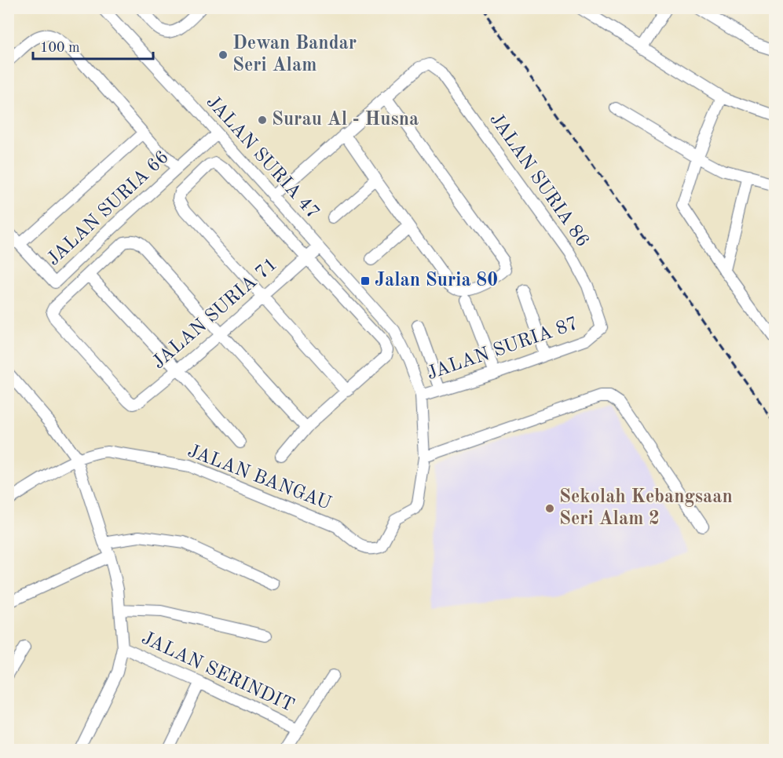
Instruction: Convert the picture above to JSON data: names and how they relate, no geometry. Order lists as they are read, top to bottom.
{
  "streets": {
    "street": [
      "JALAN SURIA 47",
      "JALAN SURIA 86",
      "JALAN SURIA 66",
      "JALAN SURIA 71",
      "JALAN SURIA 87",
      "JALAN BANGAU",
      "JALAN SERINDIT"
    ]
  },
  "crossings": [
    ["JALAN SURIA 47", "JALAN SURIA 66"],
    ["JALAN SURIA 47", "JALAN SURIA 71"],
    ["JALAN SURIA 47", "JALAN SURIA 87"],
    ["JALAN SURIA 47", "JALAN BANGAU"],
    ["JALAN SURIA 86", "JALAN SURIA 87"]
  ],
  "places": {
    "other": ["Dewan Bandar Seri Alam", "Surau Al - Husna", "Sekolah Kebangsaan Seri Alam 2"],
    "transit": ["Jalan Suria 80"]
  },
  "scale_bar": "100 m"
}
